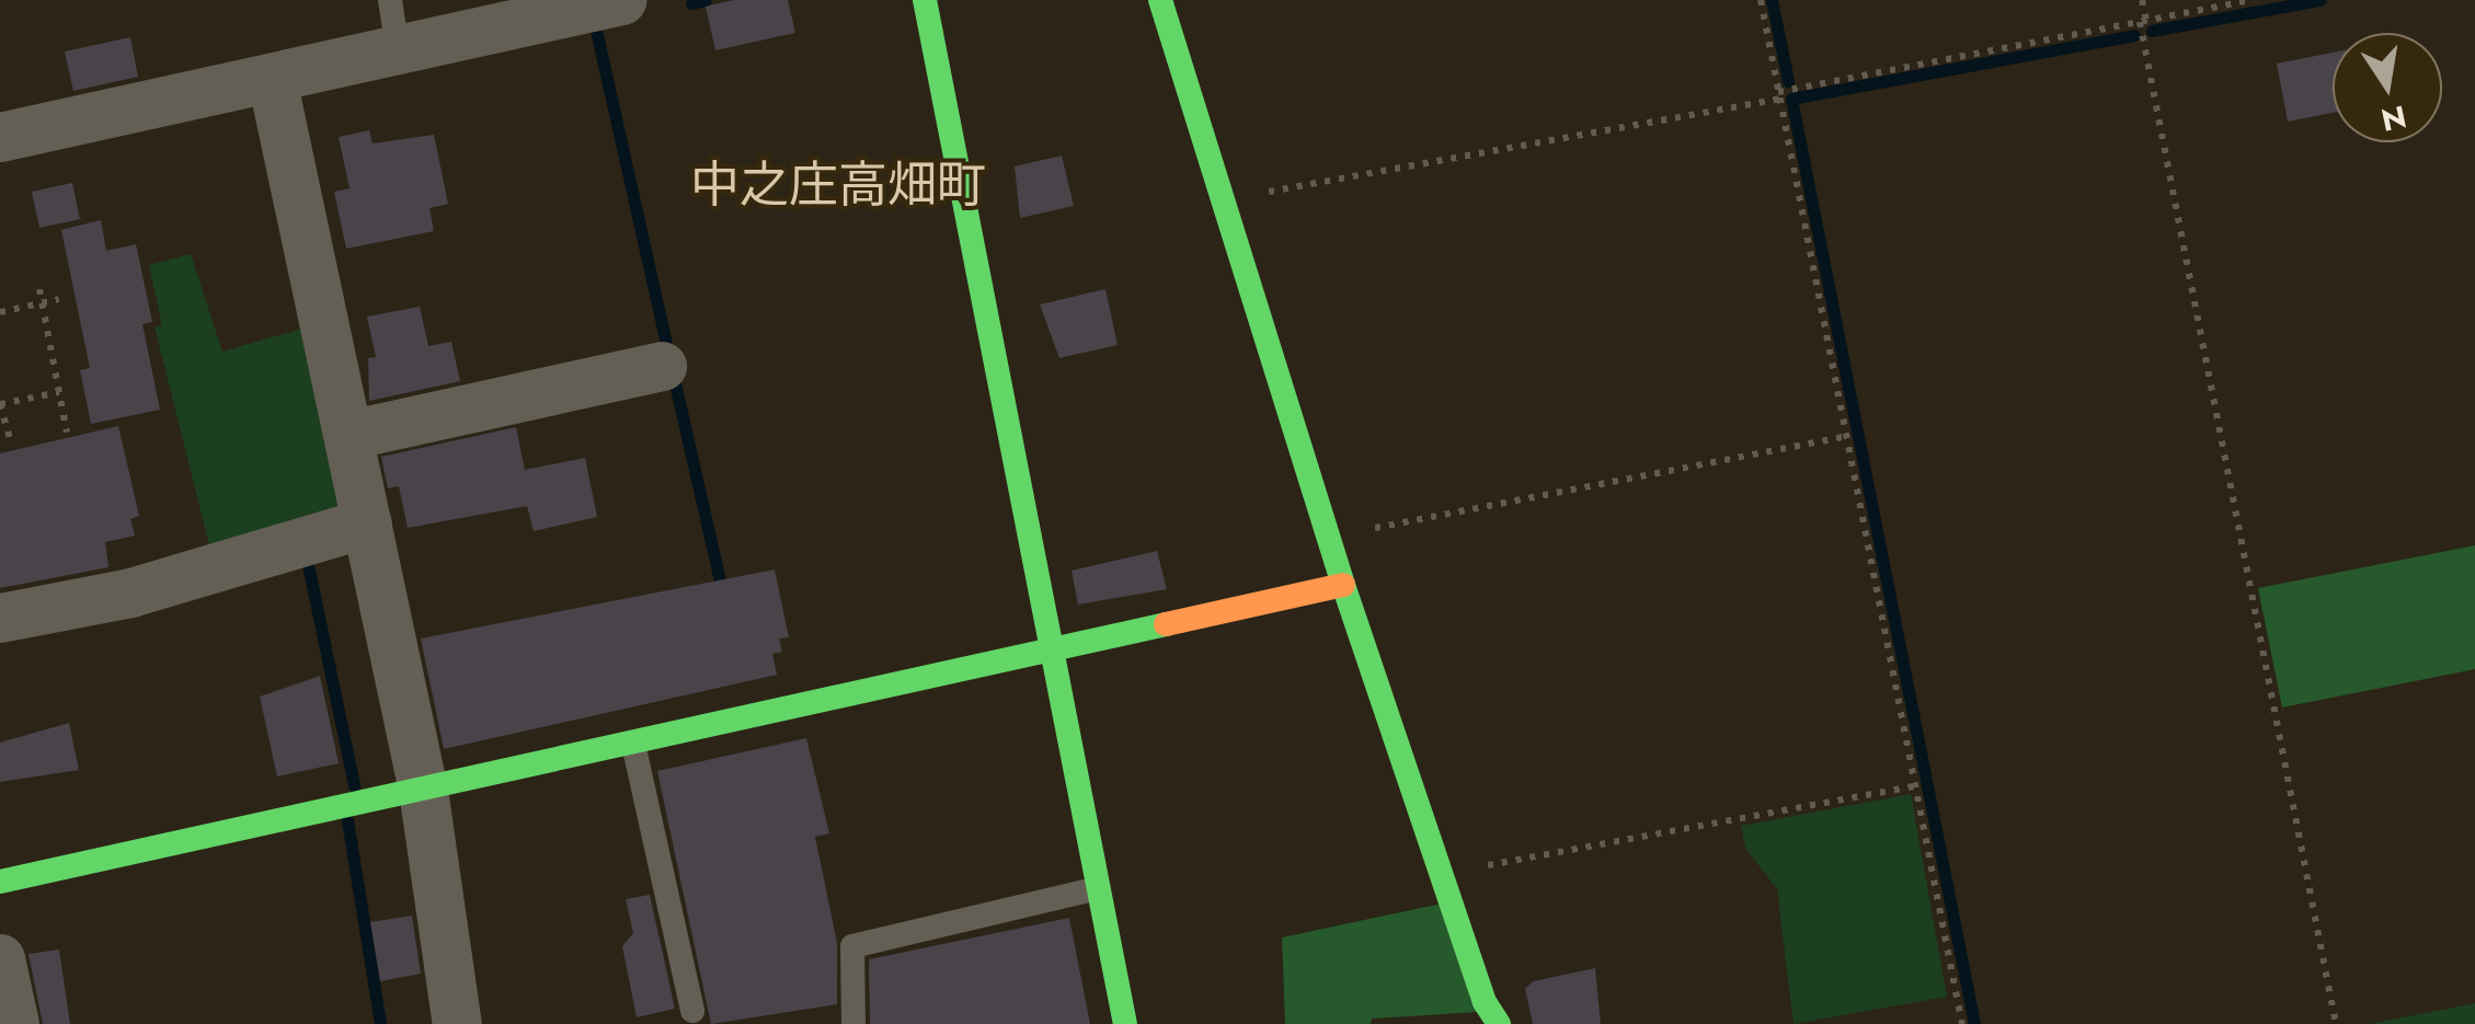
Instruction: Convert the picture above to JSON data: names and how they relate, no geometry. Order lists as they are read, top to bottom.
{
  "districts": ["中之庄高畑町"],
  "north": "bottom"
}
